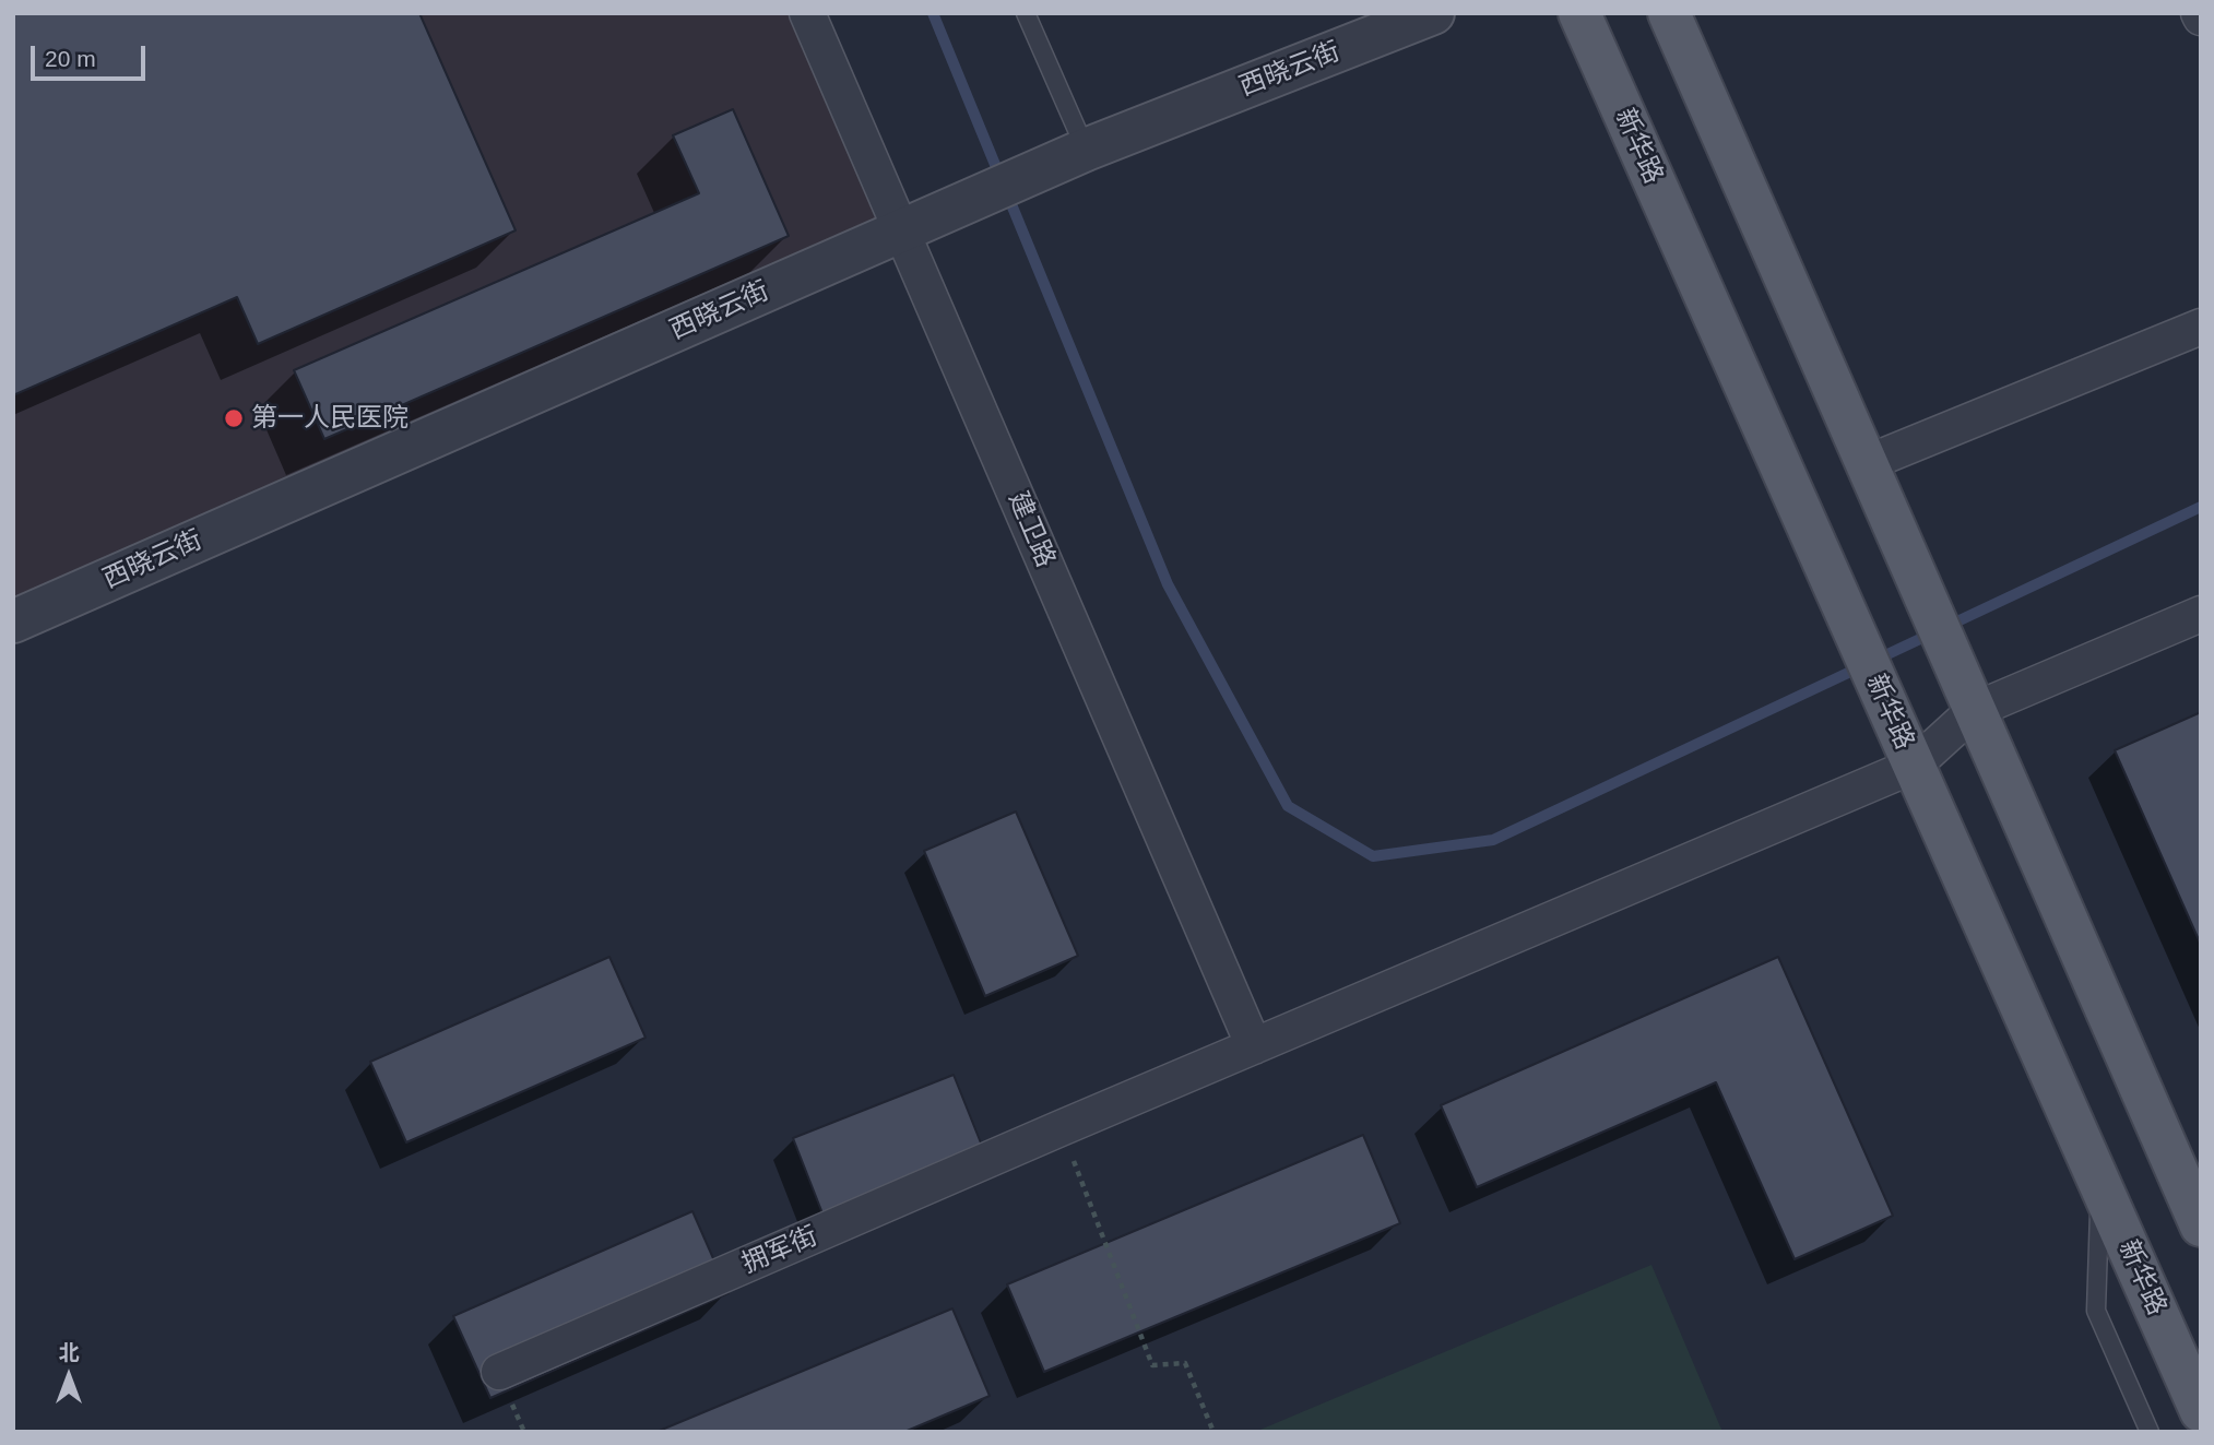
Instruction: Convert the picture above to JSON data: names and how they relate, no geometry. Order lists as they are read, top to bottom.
{
  "streets": {
    "main road": ["新华路"],
    "street": ["西晓云街", "建卫路", "拥军街"]
  },
  "crossings": [
    ["西晓云街", "建卫路"],
    ["新华路", "拥军街"],
    ["建卫路", "拥军街"]
  ],
  "places": ["第一人民医院"],
  "scale_bar": "20 m",
  "north": "top"
}
